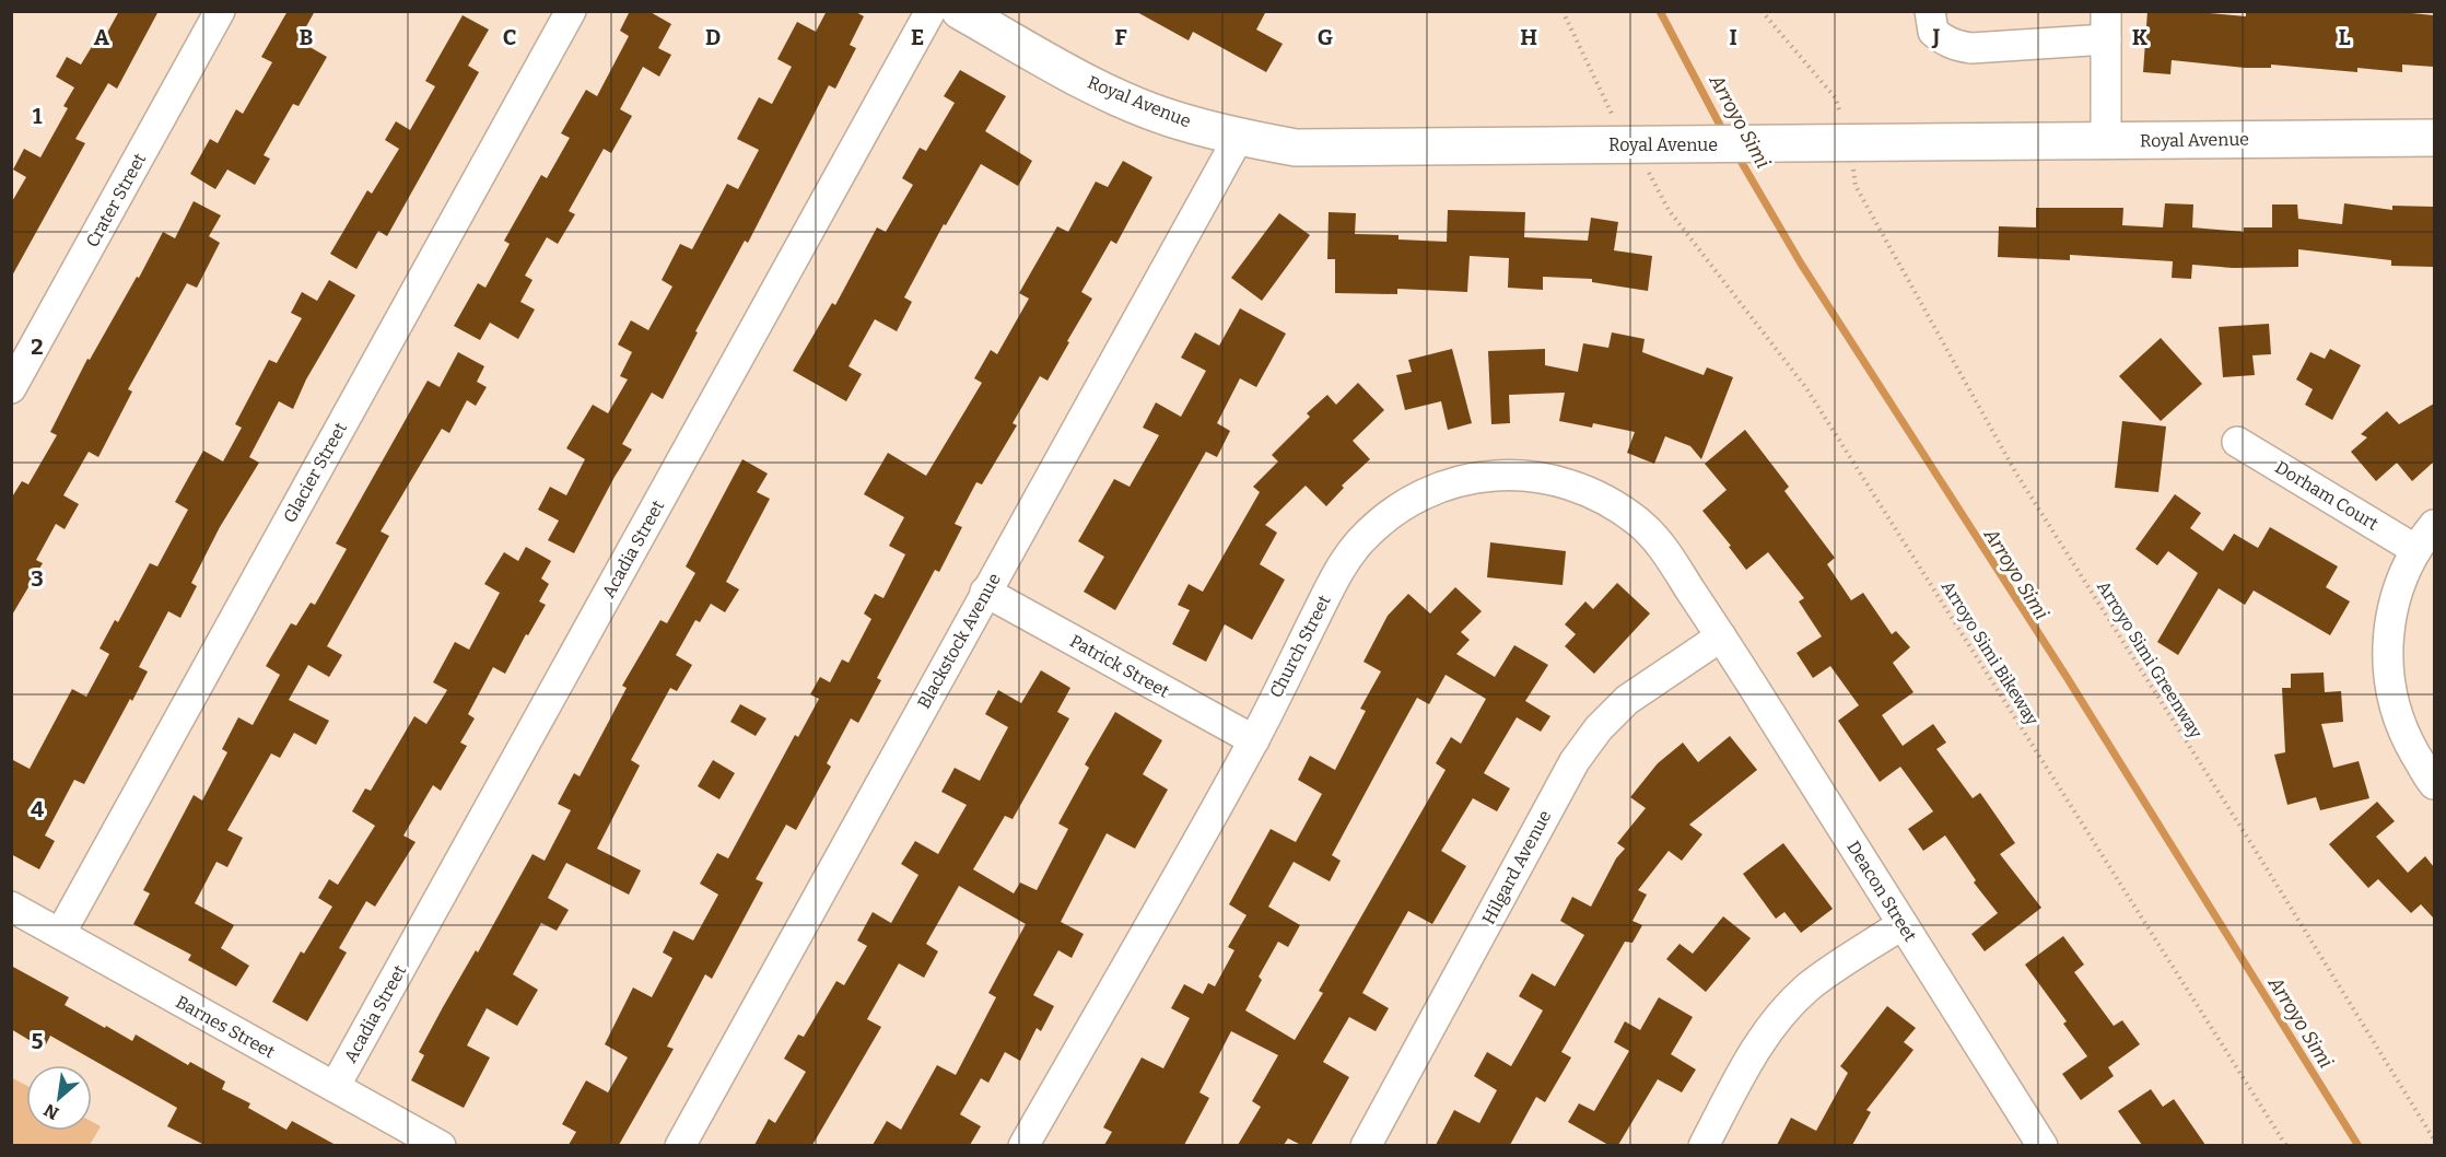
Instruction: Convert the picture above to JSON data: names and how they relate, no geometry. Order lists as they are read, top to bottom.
{
  "streets": {
    "main road": ["Royal Avenue"],
    "street": [
      "Crater Street",
      "Glacier Street",
      "Dorham Court",
      "Acadia Street",
      "Blackstock Avenue",
      "Church Street",
      "Patrick Street",
      "Hilgard Avenue",
      "Deacon Street",
      "Barnes Street"
    ],
    "path": ["Arroyo Simi Bikeway", "Arroyo Simi Greenway"]
  },
  "crossings": [
    ["Royal Avenue", "Blackstock Avenue"],
    ["Glacier Street", "Barnes Street"],
    ["Acadia Street", "Barnes Street"],
    ["Blackstock Avenue", "Patrick Street"],
    ["Church Street", "Patrick Street"],
    ["Church Street", "Hilgard Avenue"],
    ["Church Street", "Deacon Street"],
    ["Hilgard Avenue", "Deacon Street"]
  ],
  "water": ["Arroyo Simi"],
  "north": "bottom left",
  "grid": {
    "columns": [
      "A",
      "B",
      "C",
      "D",
      "E",
      "F",
      "G",
      "H",
      "I",
      "J",
      "K",
      "L"
    ],
    "rows": [
      "1",
      "2",
      "3",
      "4",
      "5"
    ]
  }
}
